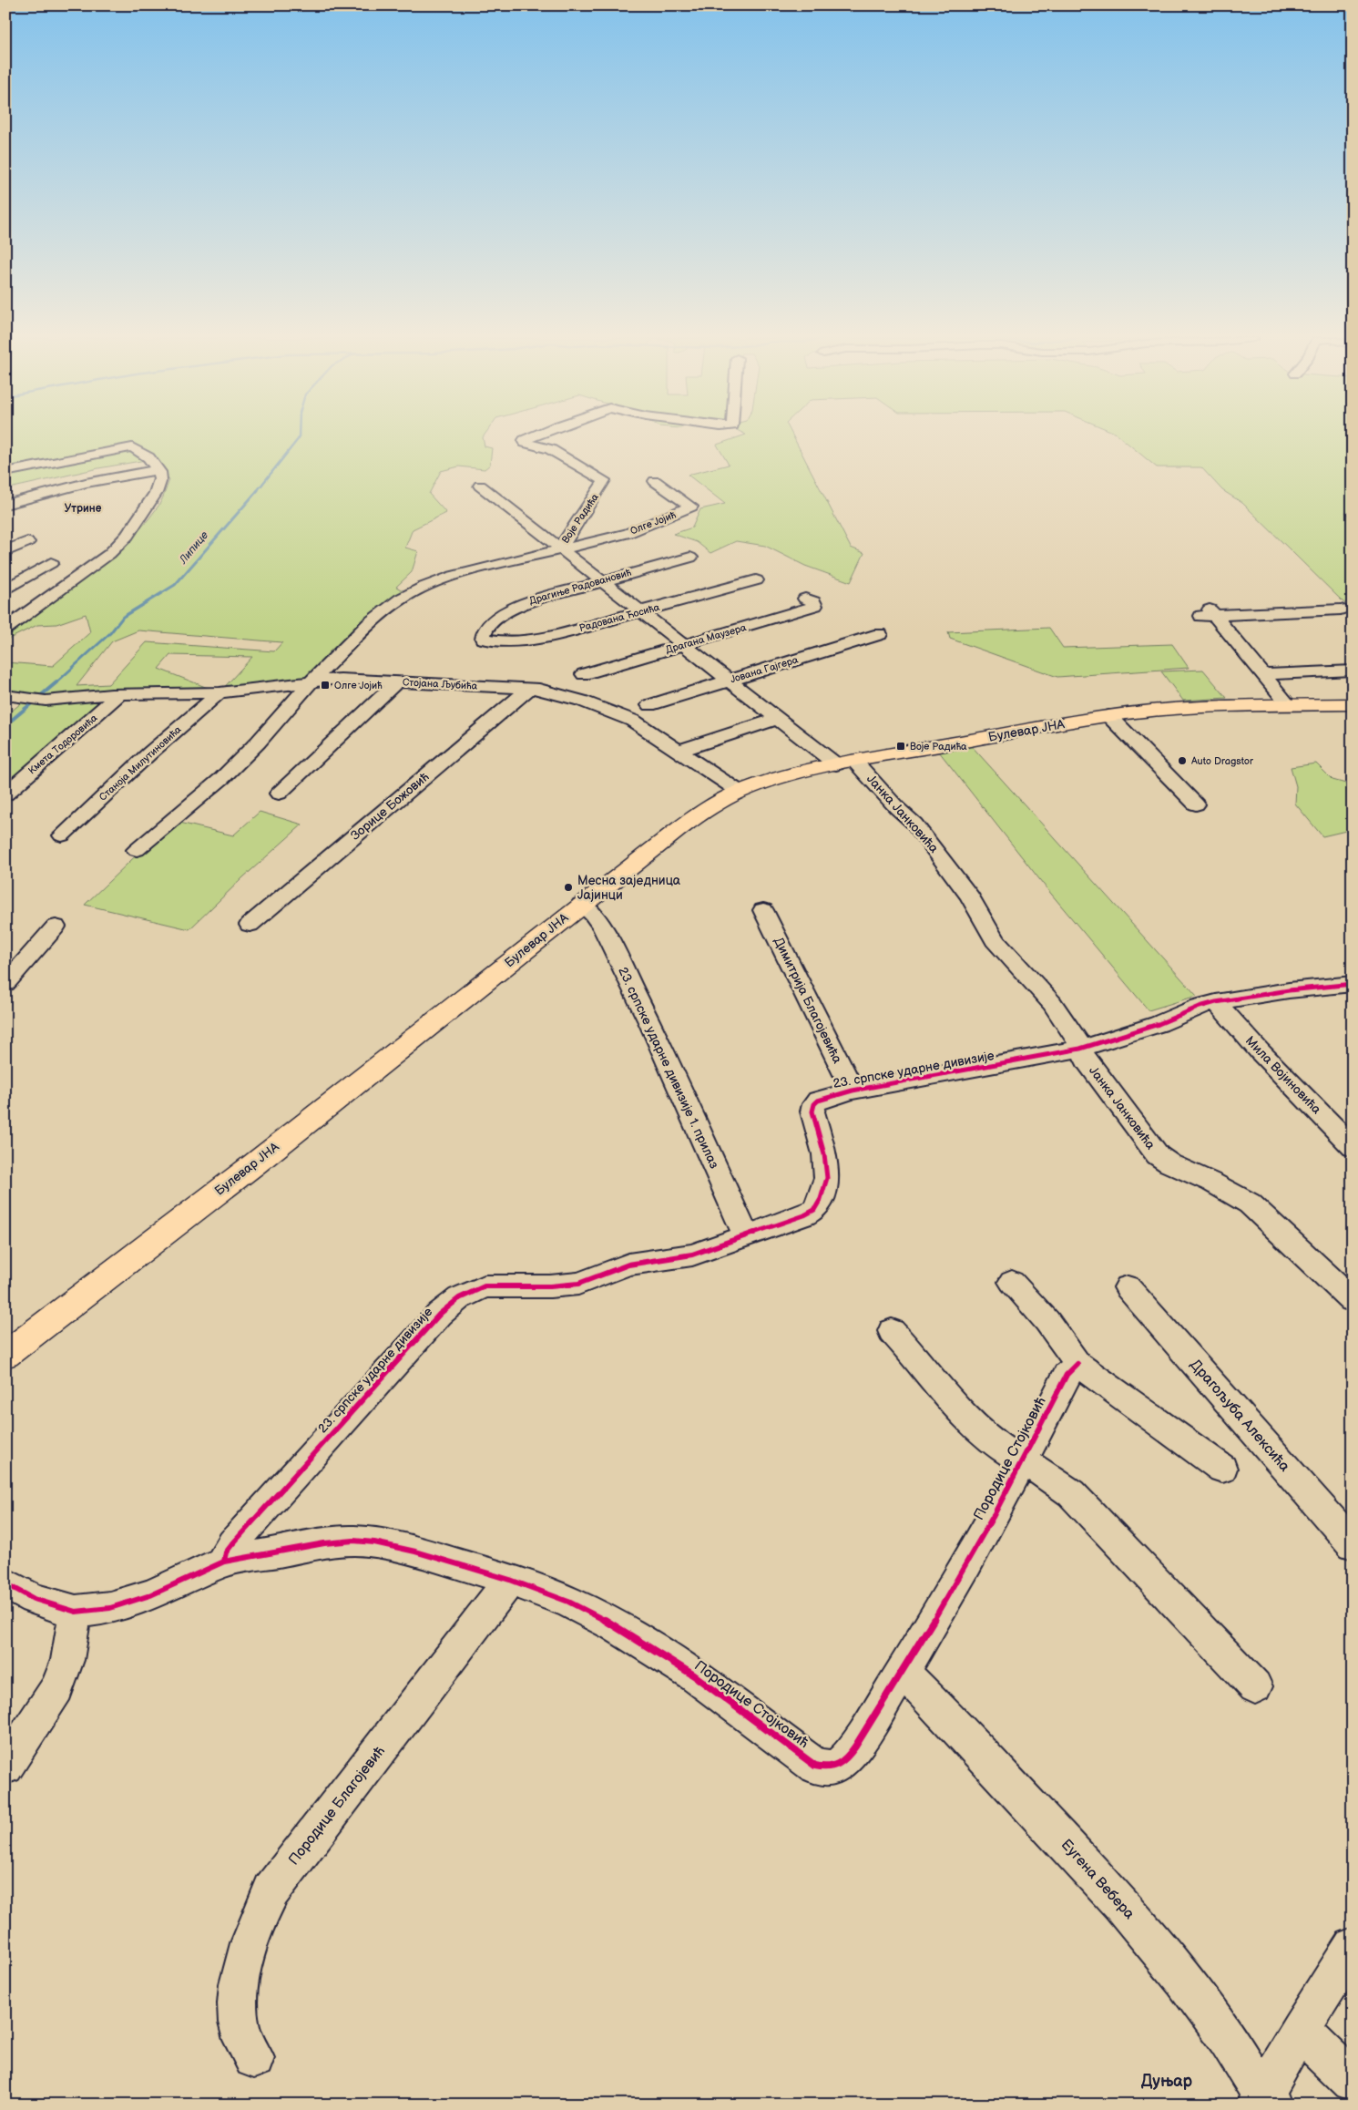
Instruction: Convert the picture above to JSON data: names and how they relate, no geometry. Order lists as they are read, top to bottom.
{
  "streets": {
    "main road": ["Булевар ЈНА"],
    "street": [
      "Воје Радића",
      "Олге Јојић",
      "Драгиње Радовановић",
      "Радована Ћосића",
      "Драгана Маузера",
      "Јована Гајгера",
      "Стојана Љубића",
      "Кмета Тодоровића",
      "Станоја Милутиновића",
      "Зорице Божовић",
      "Јанка Јанковића",
      "Димитрија Благојевића",
      "23. српске ударне дивизије 1. прилаз",
      "23. српске ударне дивизије",
      "Мила Војиновића",
      "Драгољуба Алексића",
      "Породице Стојковић",
      "Породице Благојевић",
      "Еугена Вебера"
    ]
  },
  "crossings": [
    ["Воје Радића", "Олге Јојић"],
    ["Воје Радића", "Драгиње Радовановић"],
    ["Воје Радића", "Радована Ћосића"],
    ["Воје Радића", "Драгана Маузера"],
    ["Воје Радића", "Јована Гајгера"],
    ["Воје Радића", "Булевар ЈНА"],
    ["Воје Радића", "Јанка Јанковића"],
    ["Олге Јојић", "Стојана Љубића"],
    ["Драгиње Радовановић", "Радована Ћосића"],
    ["Стојана Љубића", "Булевар ЈНА"],
    ["Стојана Љубића", "Кмета Тодоровића"],
    ["Стојана Љубића", "Станоја Милутиновића"],
    ["Стојана Љубића", "Зорице Божовић"],
    ["Булевар ЈНА", "Јанка Јанковића"],
    ["Булевар ЈНА", "23. српске ударне дивизије 1. прилаз"],
    ["Јанка Јанковића", "23. српске ударне дивизије"],
    ["Димитрија Благојевића", "23. српске ударне дивизије"],
    ["23. српске ударне дивизије 1. прилаз", "23. српске ударне дивизије"],
    ["23. српске ударне дивизије", "Мила Војиновића"],
    ["23. српске ударне дивизије", "Породице Стојковић"],
    ["Породице Стојковић", "Породице Благојевић"],
    ["Породице Стојковић", "Еугена Вебера"]
  ],
  "districts": ["Утрине", "Дуњар"],
  "water": ["Липице"],
  "places": {
    "transit": ["Олге Јојић", "Воје Радића"],
    "other": ["Auto Dragstor", "Месна заједница Јајинци"]
  }
}
